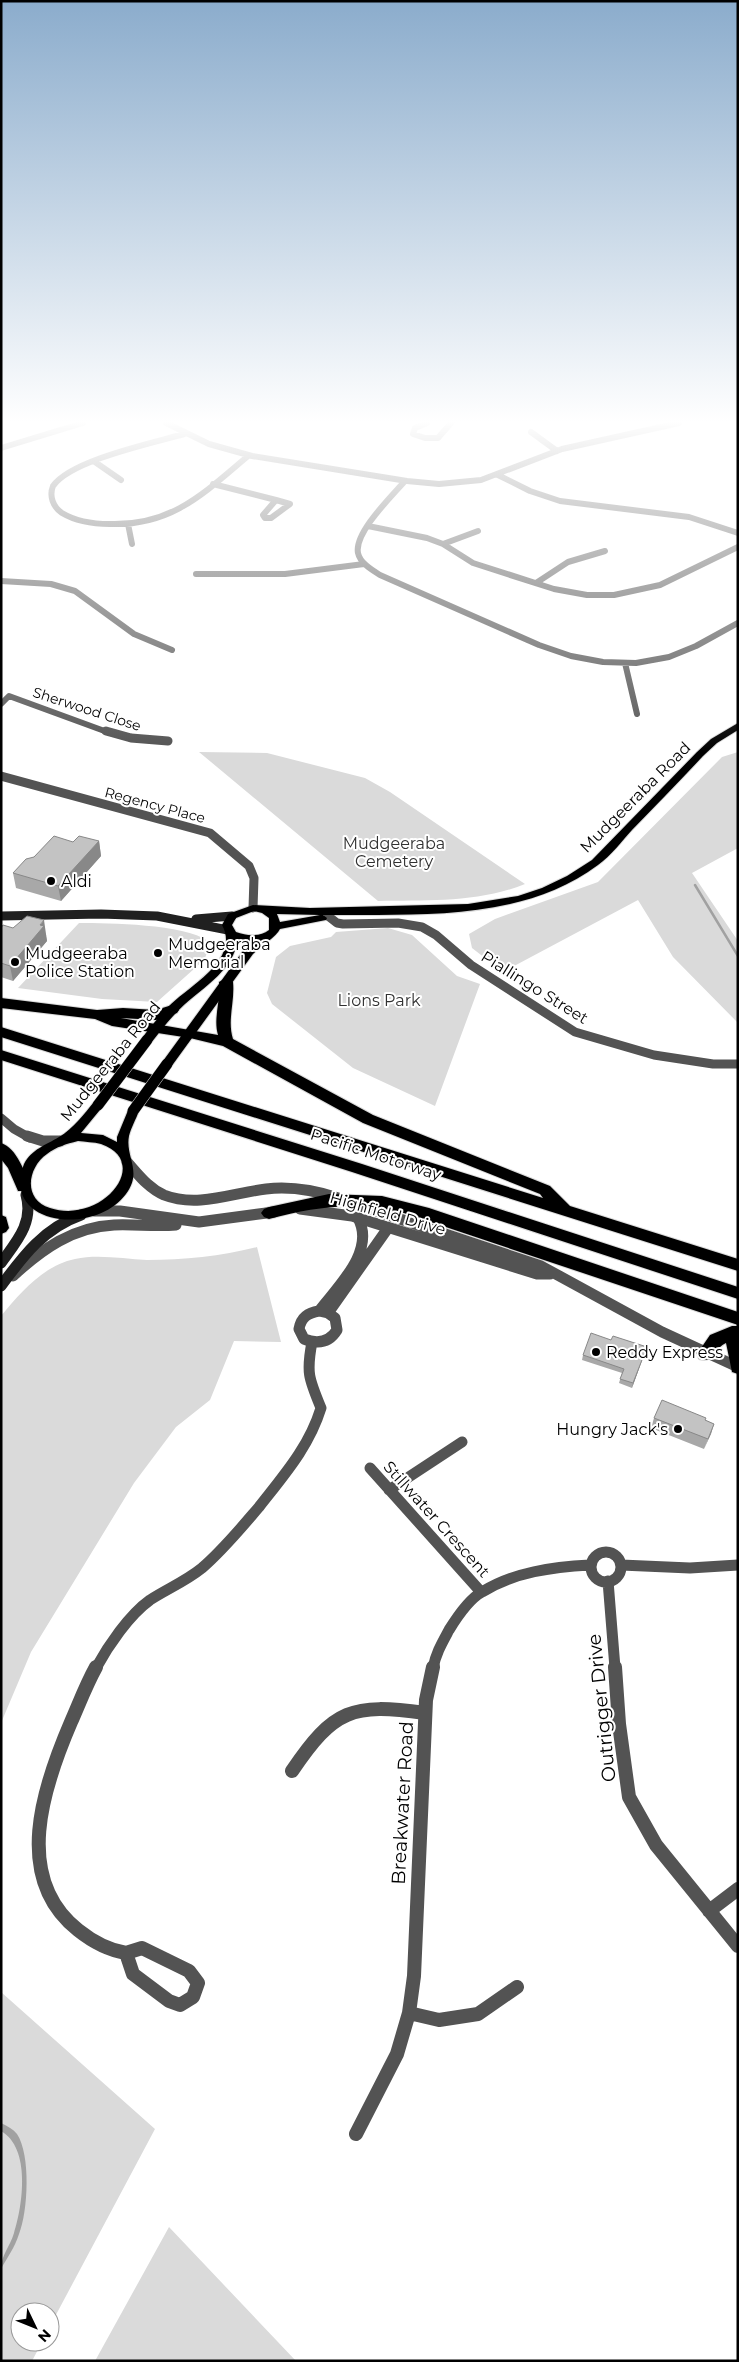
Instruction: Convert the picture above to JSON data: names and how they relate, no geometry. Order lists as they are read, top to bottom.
{
  "streets": {
    "highway": ["Pacific Motorway"],
    "main road": ["Mudgeeraba Road"],
    "street": [
      "Sherwood Close",
      "Regency Place",
      "Piallingo Street",
      "Highfield Drive",
      "Stillwater Crescent",
      "Outrigger Drive",
      "Breakwater Road"
    ]
  },
  "crossings": [
    ["Mudgeeraba Road", "Regency Place"],
    ["Mudgeeraba Road", "Piallingo Street"],
    ["Mudgeeraba Road", "Highfield Drive"],
    ["Stillwater Crescent", "Breakwater Road"],
    ["Outrigger Drive", "Breakwater Road"]
  ],
  "parks": ["Mudgeeraba Cemetery", "Lions Park"],
  "places": [
    "Aldi",
    "Mudgeeraba Memorial",
    "Mudgeeraba Police Station",
    "Reddy Express",
    "Hungry Jack's"
  ],
  "north": "bottom right"
}
